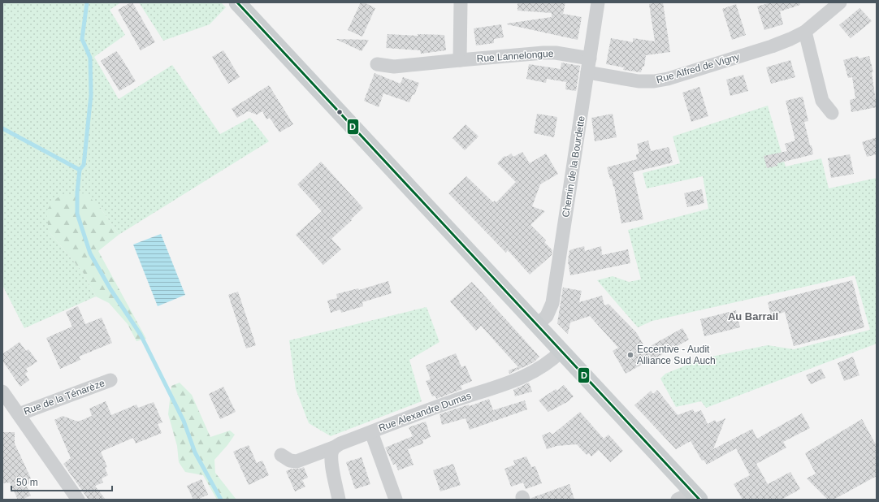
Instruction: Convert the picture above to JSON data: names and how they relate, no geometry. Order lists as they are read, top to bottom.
{
  "streets": {
    "street": [
      "Rue Lannelongue",
      "Rue Alfred de Vigny",
      "Chemin de la Bourdette",
      "Rue de la Ténarèze",
      "Rue Alexandre Dumas"
    ]
  },
  "crossings": [
    ["Rue Lannelongue", "Chemin de la Bourdette"],
    ["Rue Alfred de Vigny", "Chemin de la Bourdette"]
  ],
  "districts": ["Au Barrail"],
  "places": ["Eccentive - Audit Alliance Sud Auch"],
  "lines": ["transit line D"],
  "scale_bar": "50 m"
}
